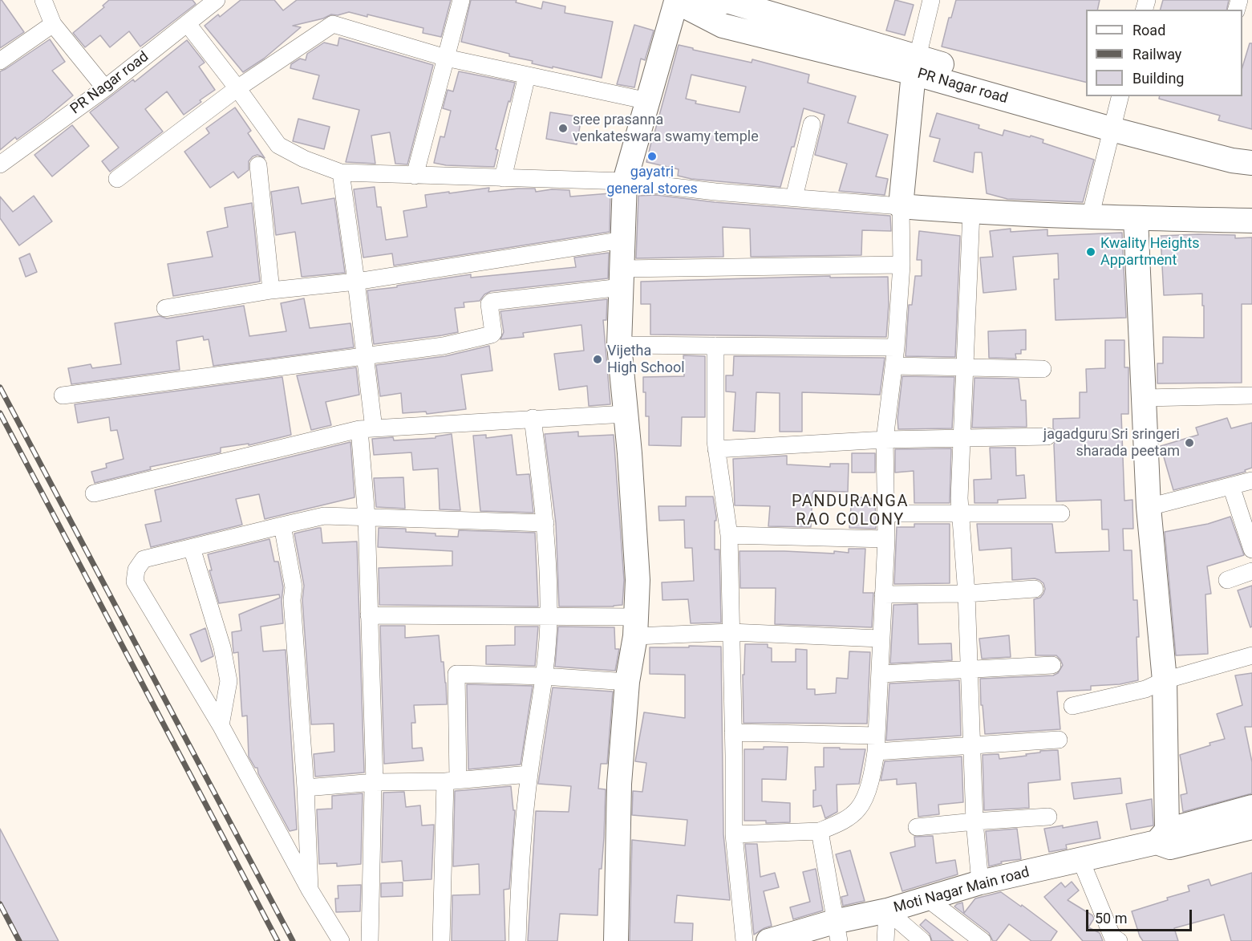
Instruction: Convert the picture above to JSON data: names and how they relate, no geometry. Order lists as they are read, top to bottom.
{
  "streets": {
    "street": ["PR Nagar road", "Moti Nagar Main road"]
  },
  "districts": ["PANDURANGA RAO COLONY"],
  "places": [
    "sree prasanna venkateswara swamy temple",
    "gayatri general stores",
    "Kwality Heights Appartment",
    "Vijetha High School",
    "jagadguru Sri sringeri sharada peetam"
  ],
  "legend": ["Road", "Railway", "Building"],
  "scale_bar": "50 m"
}
